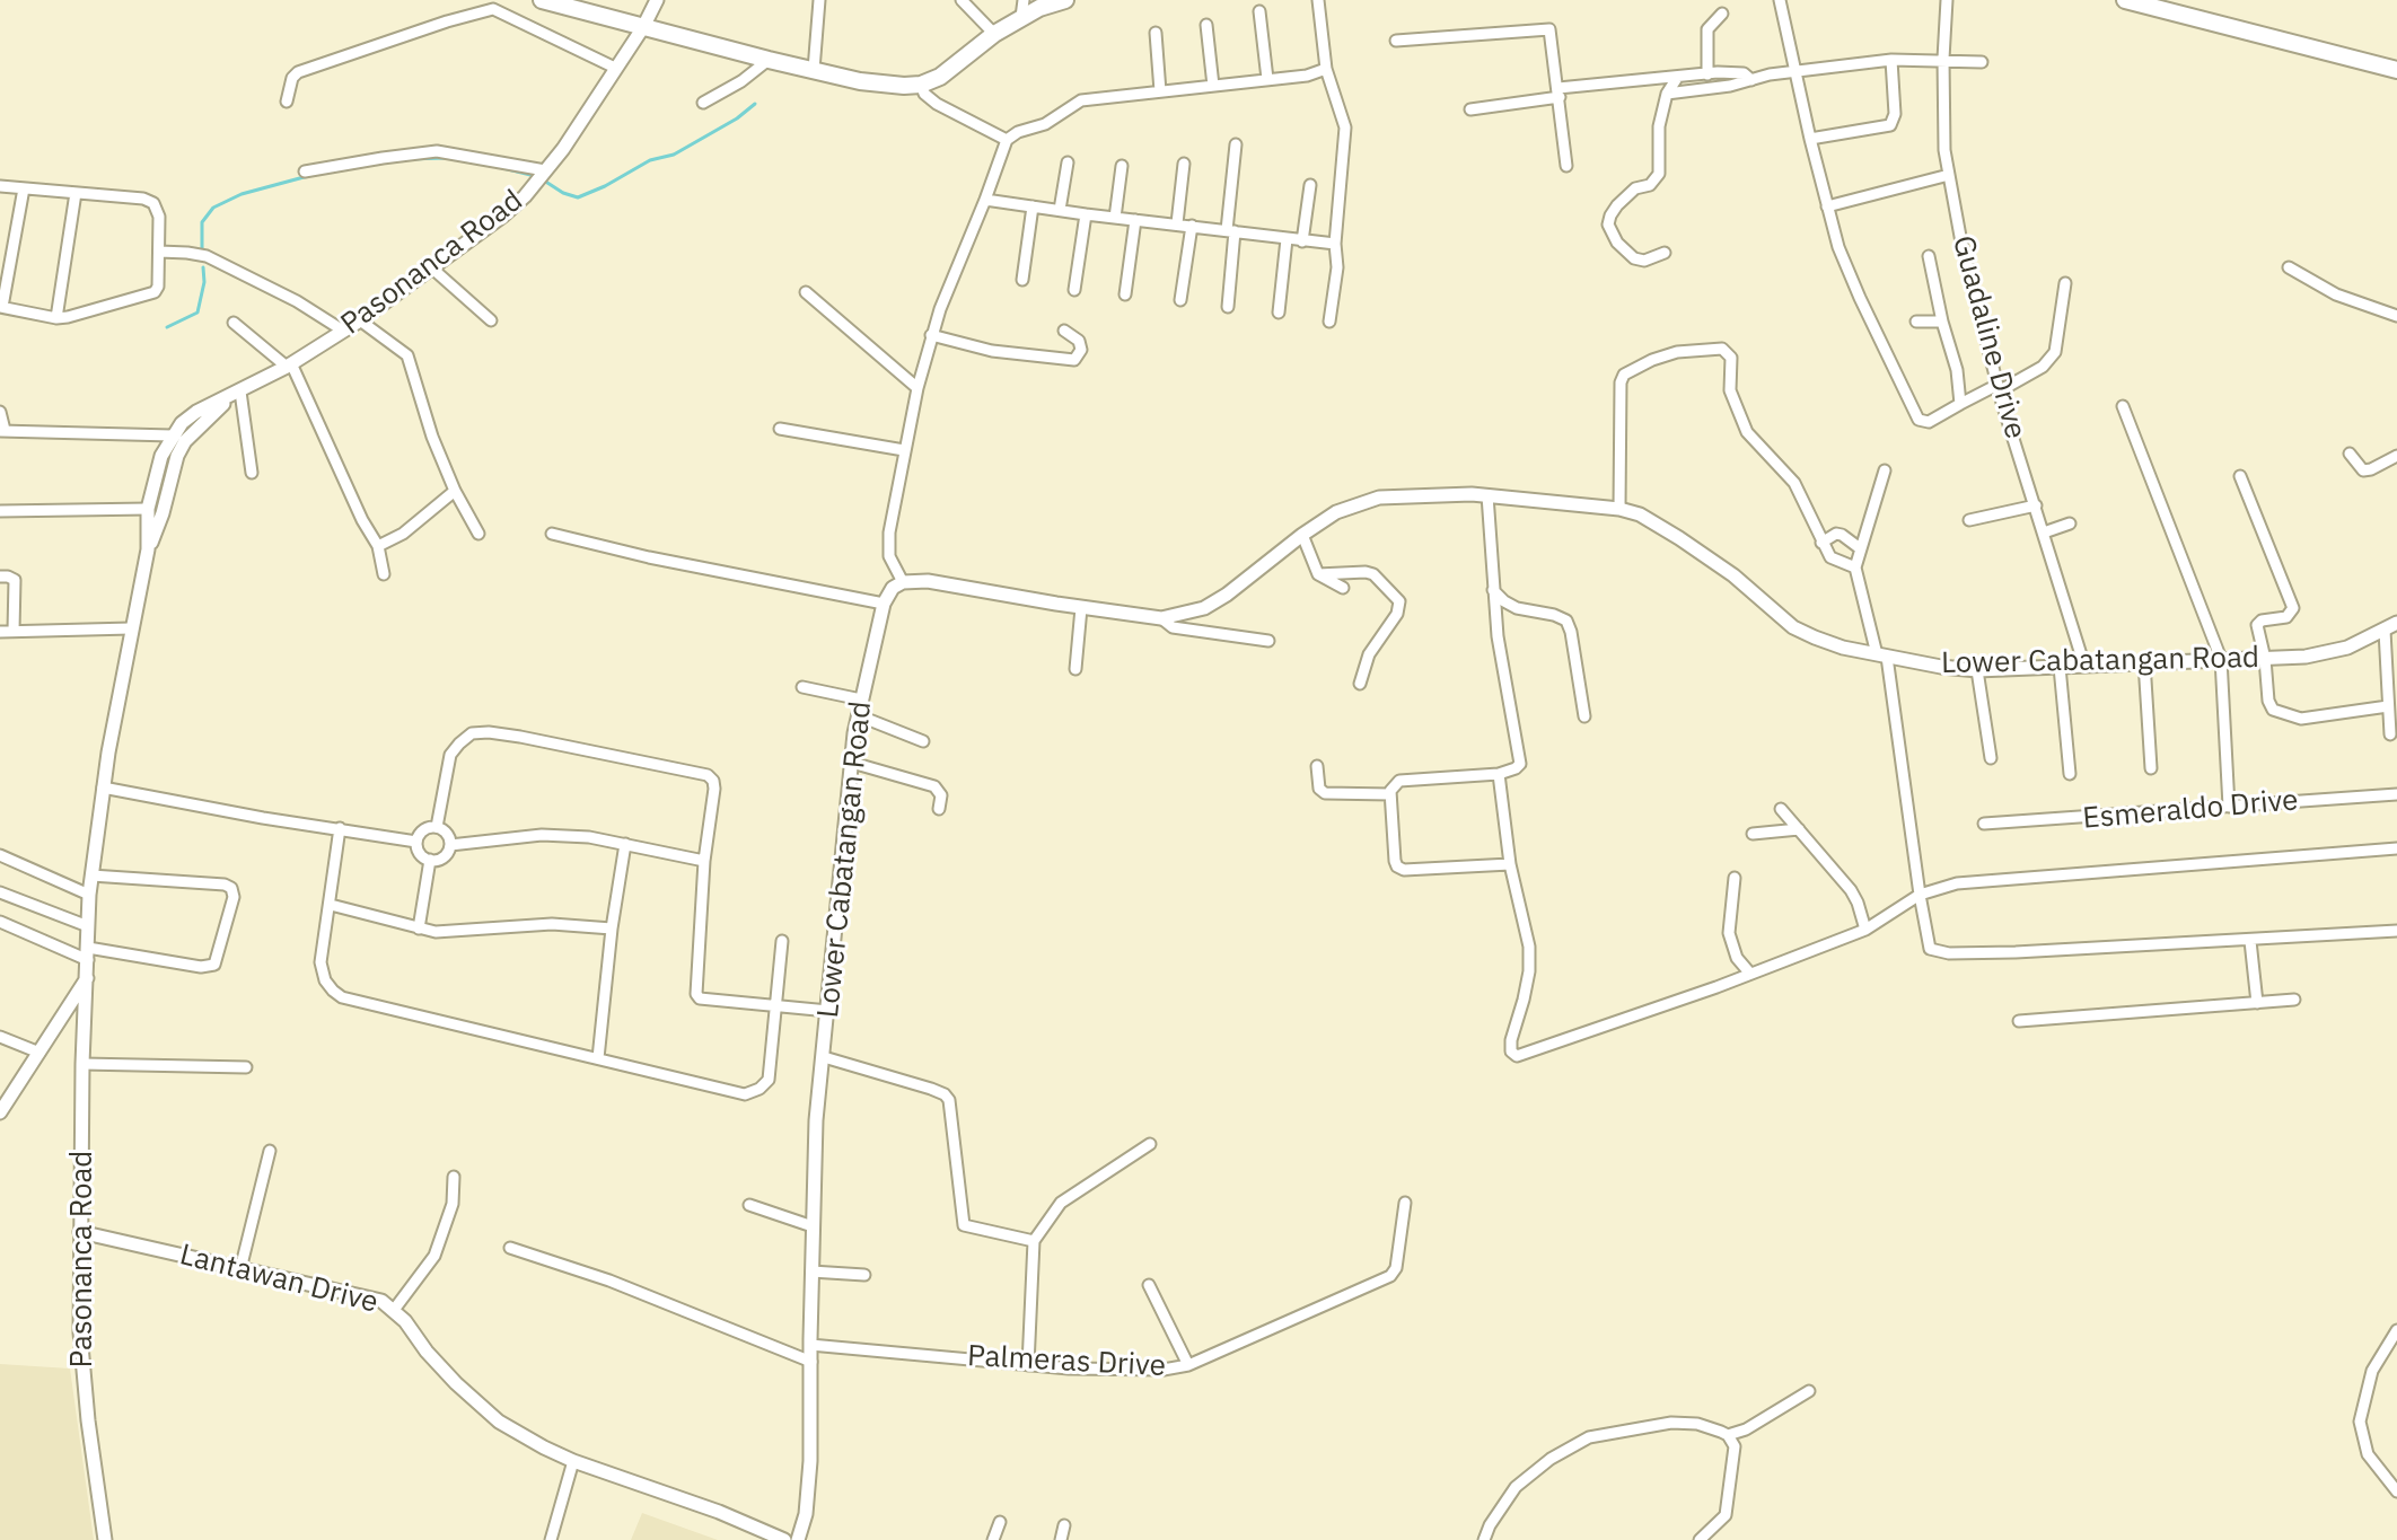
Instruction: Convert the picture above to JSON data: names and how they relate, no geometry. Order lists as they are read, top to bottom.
{
  "streets": {
    "street": [
      "Pasonanca Road",
      "Guadaline Drive",
      "Lower Cabatangan Road",
      "Esmeraldo Drive",
      "Lantawan Drive",
      "Palmeras Drive"
    ]
  },
  "crossings": [
    ["Pasonanca Road", "Lantawan Drive"],
    ["Guadaline Drive", "Lower Cabatangan Road"],
    ["Lower Cabatangan Road", "Palmeras Drive"]
  ]
}
